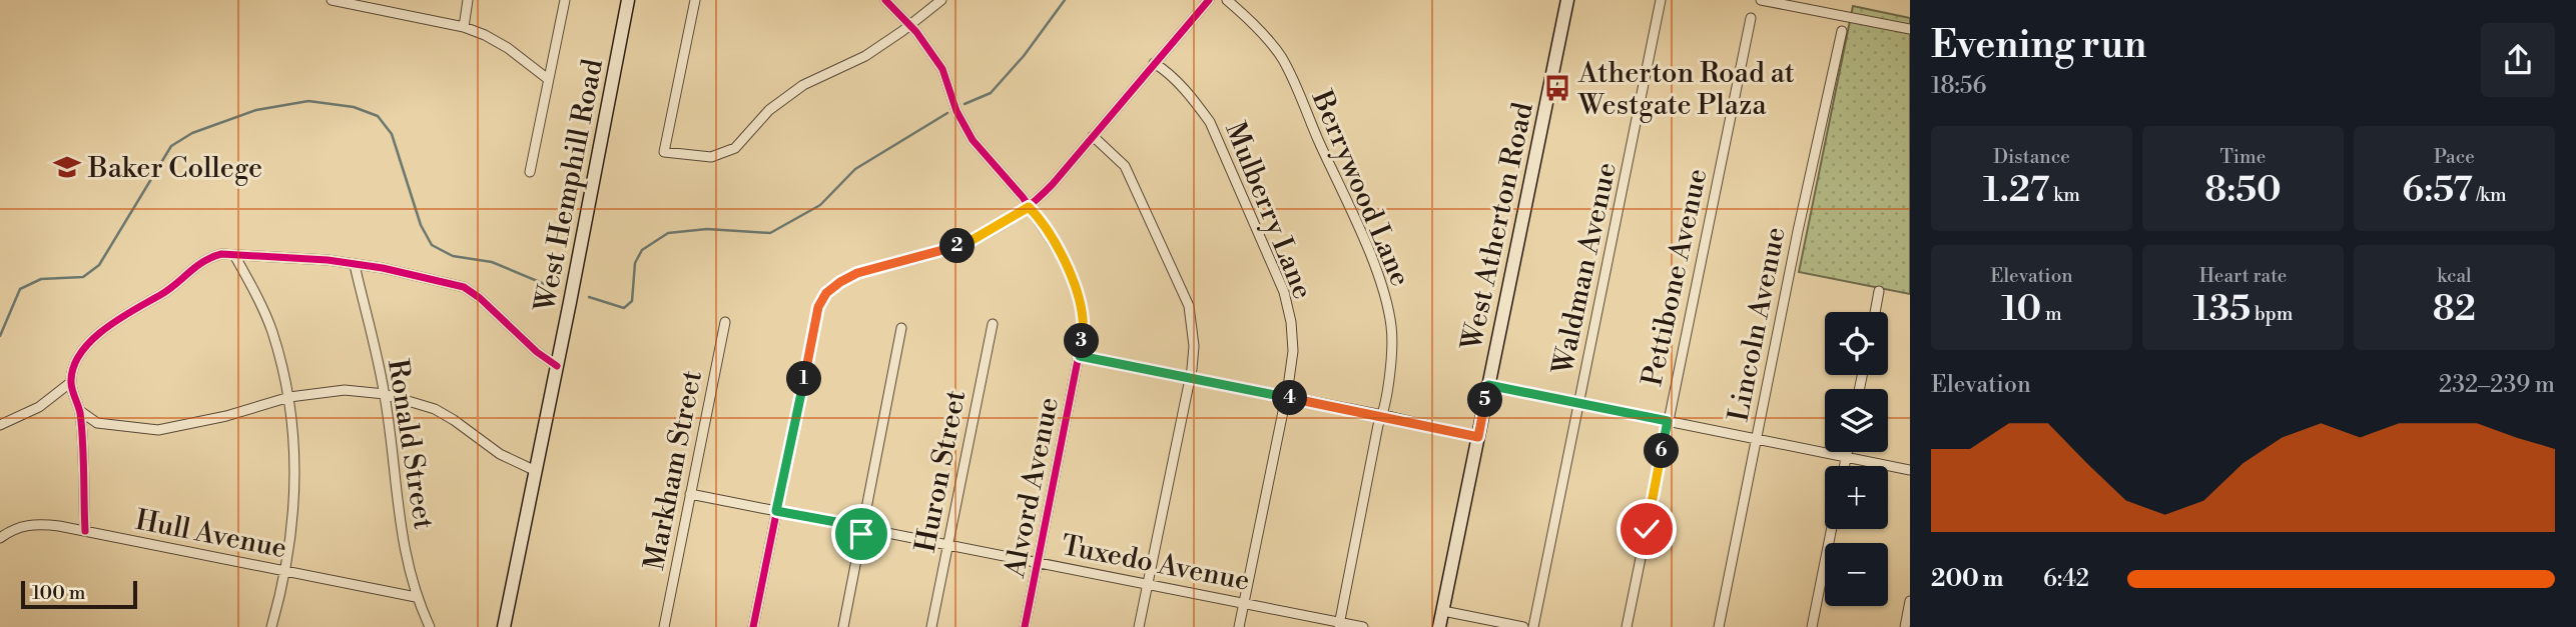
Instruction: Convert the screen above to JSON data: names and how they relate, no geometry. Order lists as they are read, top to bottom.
{
  "streets": {
    "street": [
      "West Hemphill Road",
      "Berrywood Lane",
      "Mulberry Lane",
      "West Atherton Road",
      "Waldman Avenue",
      "Pettibone Avenue",
      "Lincoln Avenue",
      "Ronald Street",
      "Markham Street",
      "Huron Street",
      "Alvord Avenue",
      "Hull Avenue",
      "Tuxedo Avenue"
    ]
  },
  "crossings": [
    ["Berrywood Lane", "Tuxedo Avenue"],
    ["Mulberry Lane", "Tuxedo Avenue"],
    ["Ronald Street", "Hull Avenue"],
    ["Markham Street", "Tuxedo Avenue"],
    ["Huron Street", "Tuxedo Avenue"],
    ["Alvord Avenue", "Tuxedo Avenue"]
  ],
  "places": {
    "bus stop": ["Atherton Road at Westgate Plaza"],
    "school or university": ["Baker College"]
  },
  "scale_bar": "100 m",
  "page": {
    "heading": ["Evening run", "18:56"],
    "stats": [
      ["Distance", "1.27 km"],
      ["Time", "8:50"],
      ["Pace", "6:57 /km"],
      ["Elevation", "10 m"],
      ["Heart rate", "135 bpm"],
      ["kcal", "82"]
    ],
    "pins": [
      "2",
      "3",
      "1",
      "4",
      "5",
      "6"
    ],
    "map_buttons": ["+", "−"],
    "chart": ["Elevation", "232–239 m"],
    "list": [
      {
        "name": "200 m",
        "note": "6:42"
      }
    ],
    "scale": "100 m"
  }
}
